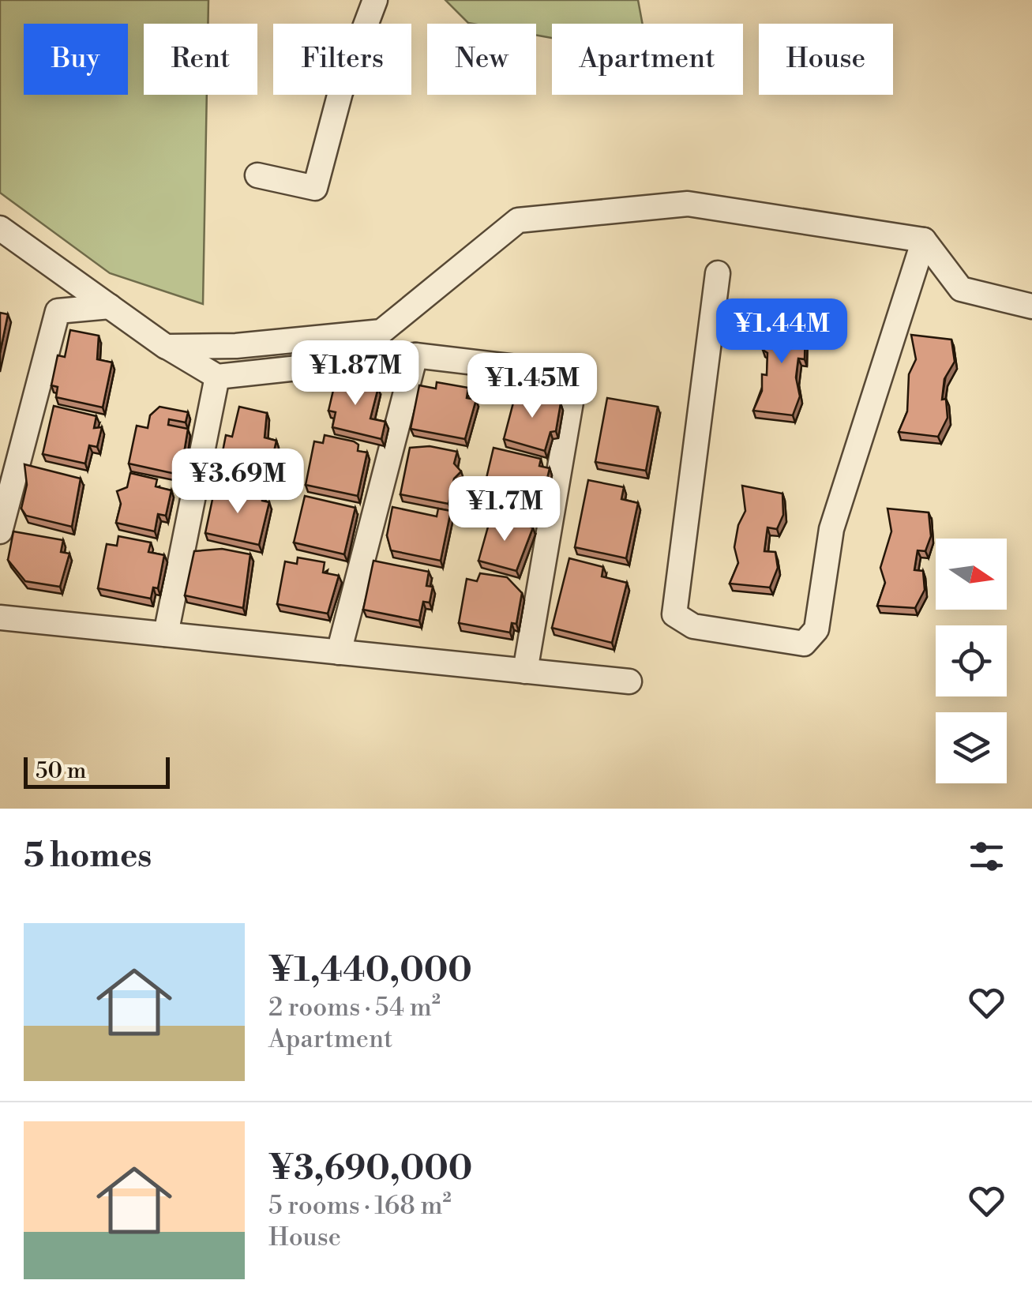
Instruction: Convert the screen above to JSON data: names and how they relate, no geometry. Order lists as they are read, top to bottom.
{
  "scale_bar": "50 m",
  "north": "right",
  "page": {
    "chip": [
      "Buy",
      "Rent",
      "Filters",
      "New",
      "Apartment",
      "House"
    ],
    "price": [
      "¥1.44M",
      "¥1.87M",
      "¥1.45M",
      "¥3.69M",
      "¥1.7M"
    ],
    "scale": "50 m",
    "heading": "5 homes",
    "list": [
      {
        "name": "¥1,440,000",
        "note": "2 rooms · 54 m² · Apartment"
      },
      {
        "name": "¥3,690,000",
        "note": "5 rooms · 168 m² · House"
      }
    ]
  }
}
